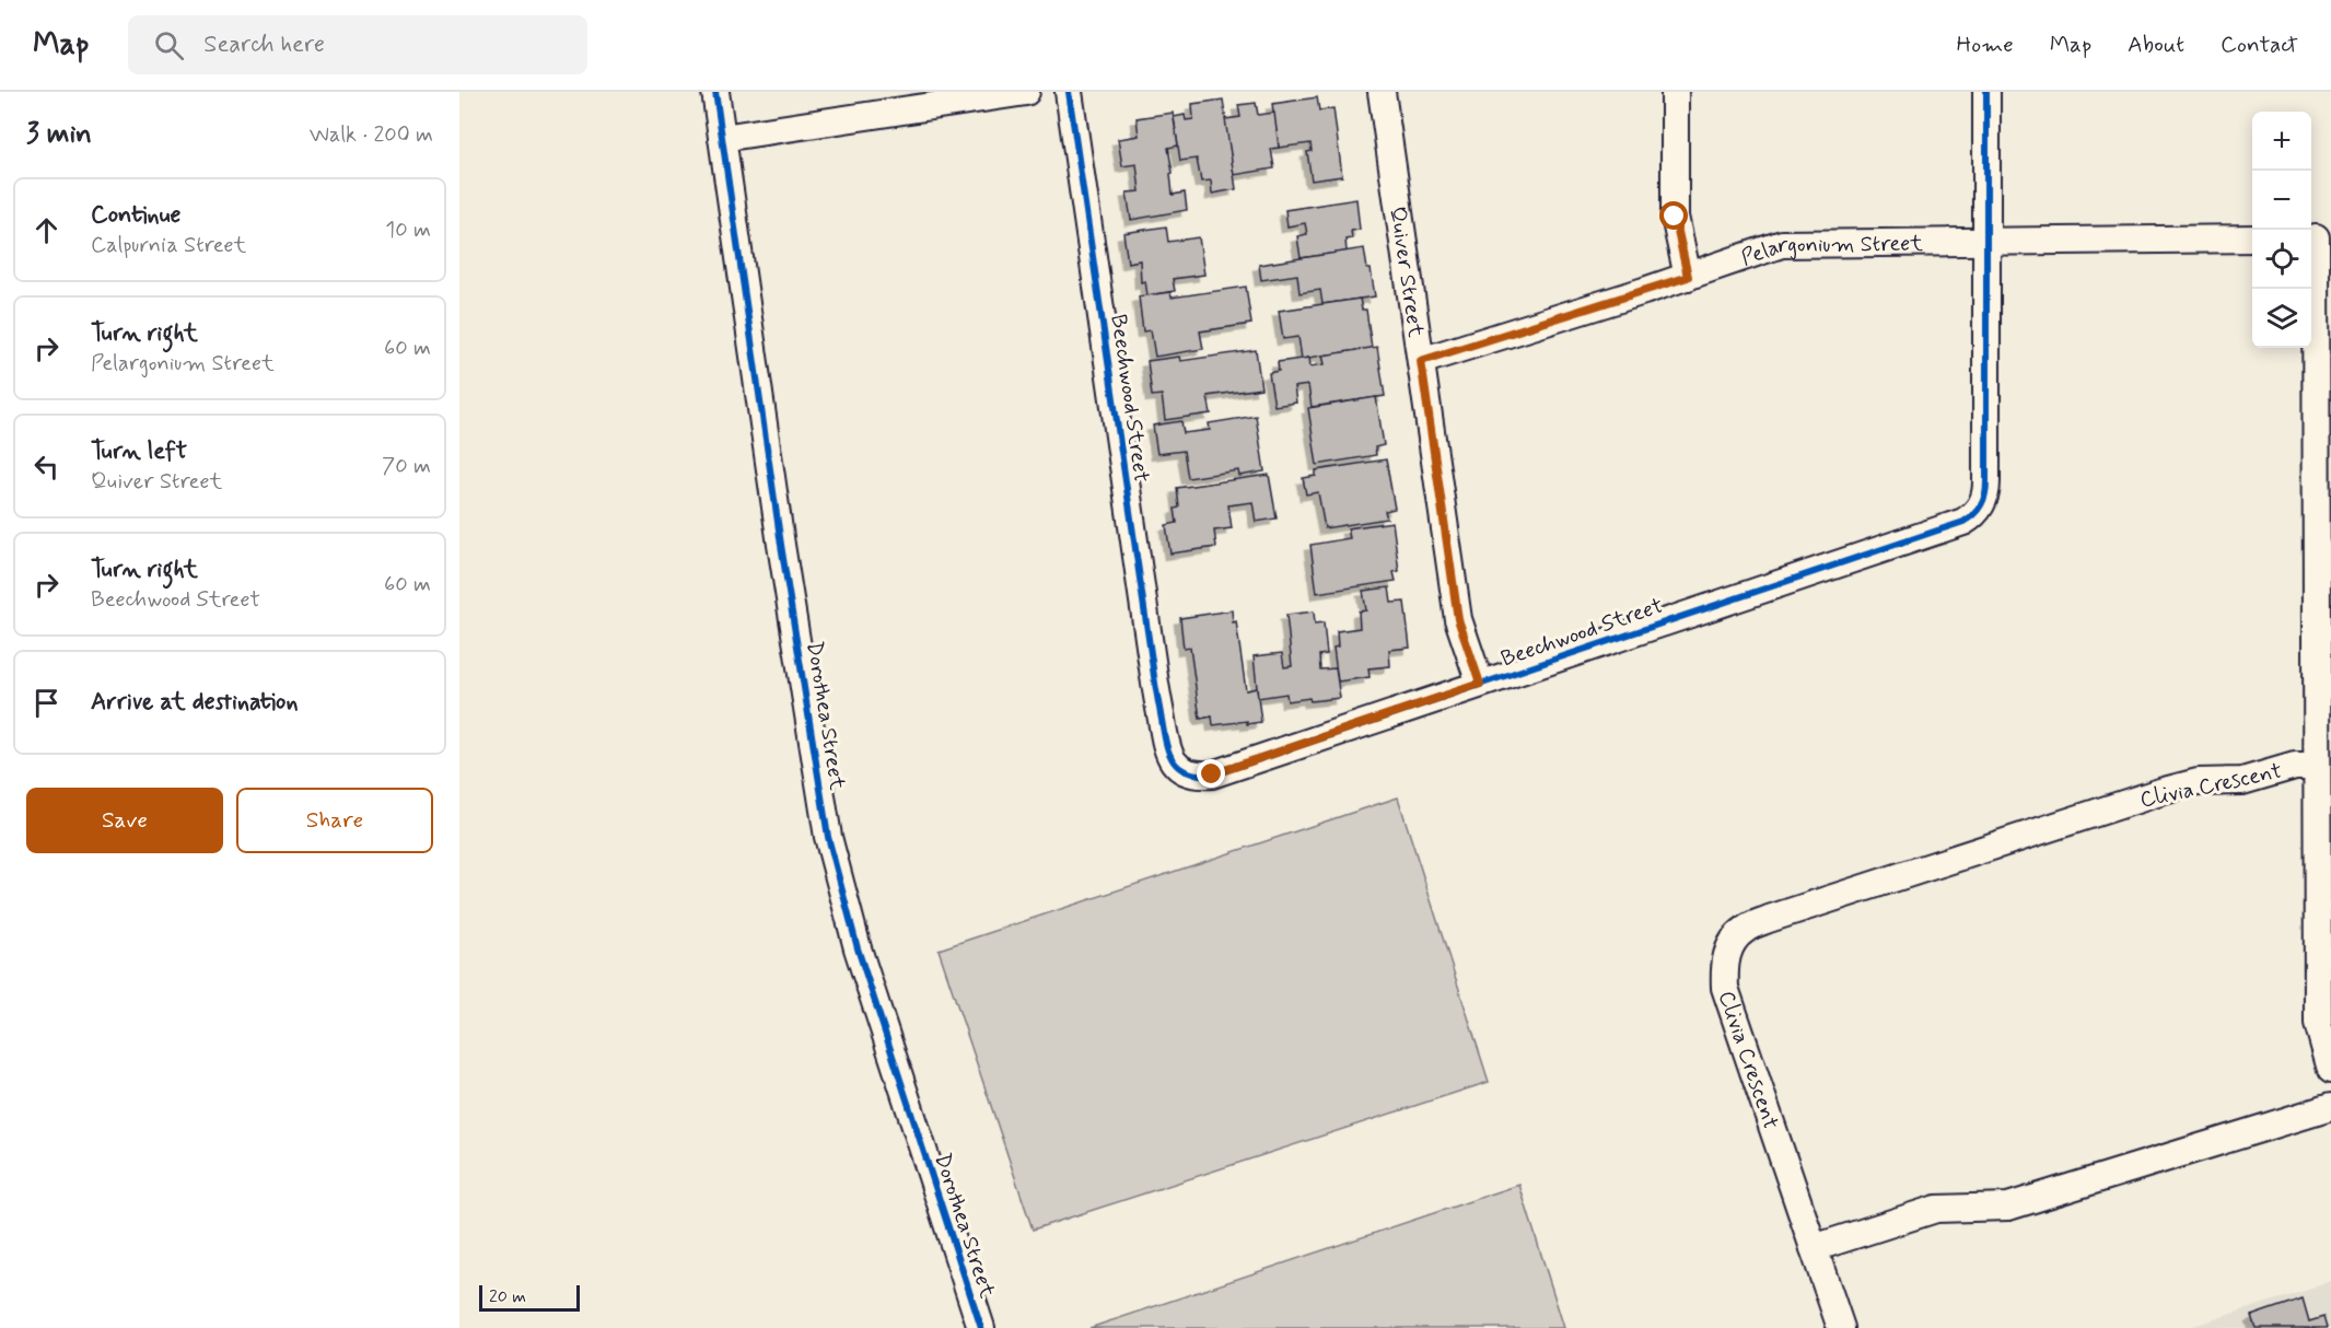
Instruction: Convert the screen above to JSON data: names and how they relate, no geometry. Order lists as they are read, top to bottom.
{
  "streets": {
    "street": [
      "Pelargonium Street",
      "Quiver Street",
      "Beechwood Street",
      "Dorothea Street",
      "Clivia Crescent"
    ]
  },
  "crossings": [
    ["Pelargonium Street", "Quiver Street"],
    ["Pelargonium Street", "Beechwood Street"],
    ["Quiver Street", "Beechwood Street"]
  ],
  "scale_bar": "20 m",
  "page": {
    "header": "Map",
    "search": "Search here",
    "nav": [
      "Home",
      "Map",
      "About",
      "Contact"
    ],
    "heading": ["3 min", "Walk · 200 m"],
    "map_buttons": ["+", "−"],
    "list": [
      ["Continue", "Calpurnia Street", "10 m"],
      ["Turn right", "Pelargonium Street", "60 m"],
      ["Turn left", "Quiver Street", "70 m"],
      ["Turn right", "Beechwood Street", "60 m"],
      "Arrive at destination"
    ],
    "buttons": ["Save", "Share"],
    "scale": "20 m"
  }
}
